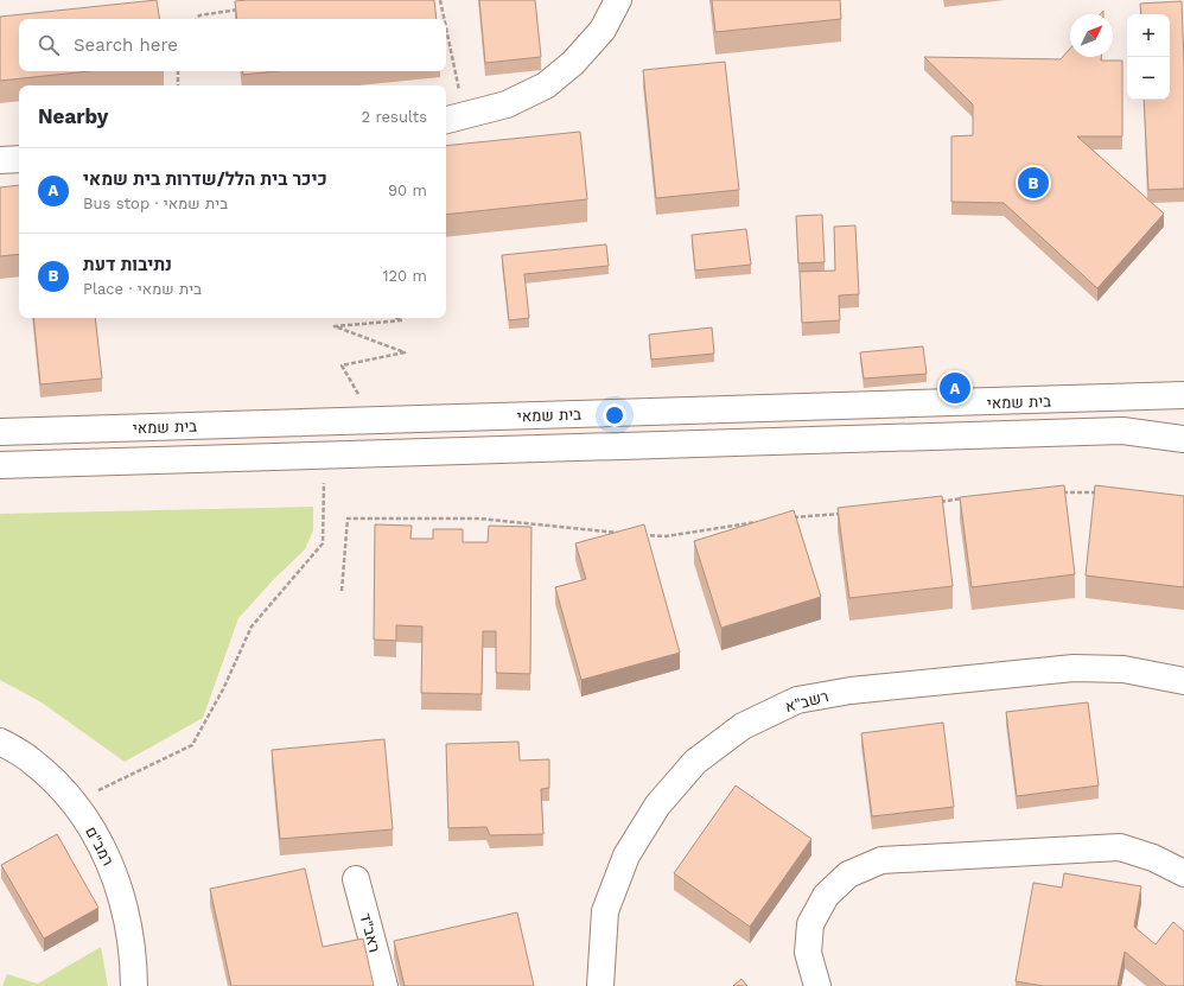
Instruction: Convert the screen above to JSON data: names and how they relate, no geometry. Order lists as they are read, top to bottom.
{
  "streets": {
    "street": [
      "בית שמאי",
      "רשב\"א",
      "רמב\"ם",
      "ראב\"ד"
    ]
  },
  "north": "top right",
  "page": {
    "map_buttons": ["+", "−"],
    "search": "Search here",
    "heading": ["Nearby", "2 results"],
    "list": [
      {
        "mark": "A",
        "name": "כיכר בית הלל/שדרות בית שמאי",
        "note": "Bus stop · בית שמאי",
        "value": "90 m"
      },
      {
        "mark": "B",
        "name": "נתיבות דעת",
        "note": "Place · בית שמאי",
        "value": "120 m"
      }
    ],
    "pins": ["B", "A"]
  }
}
